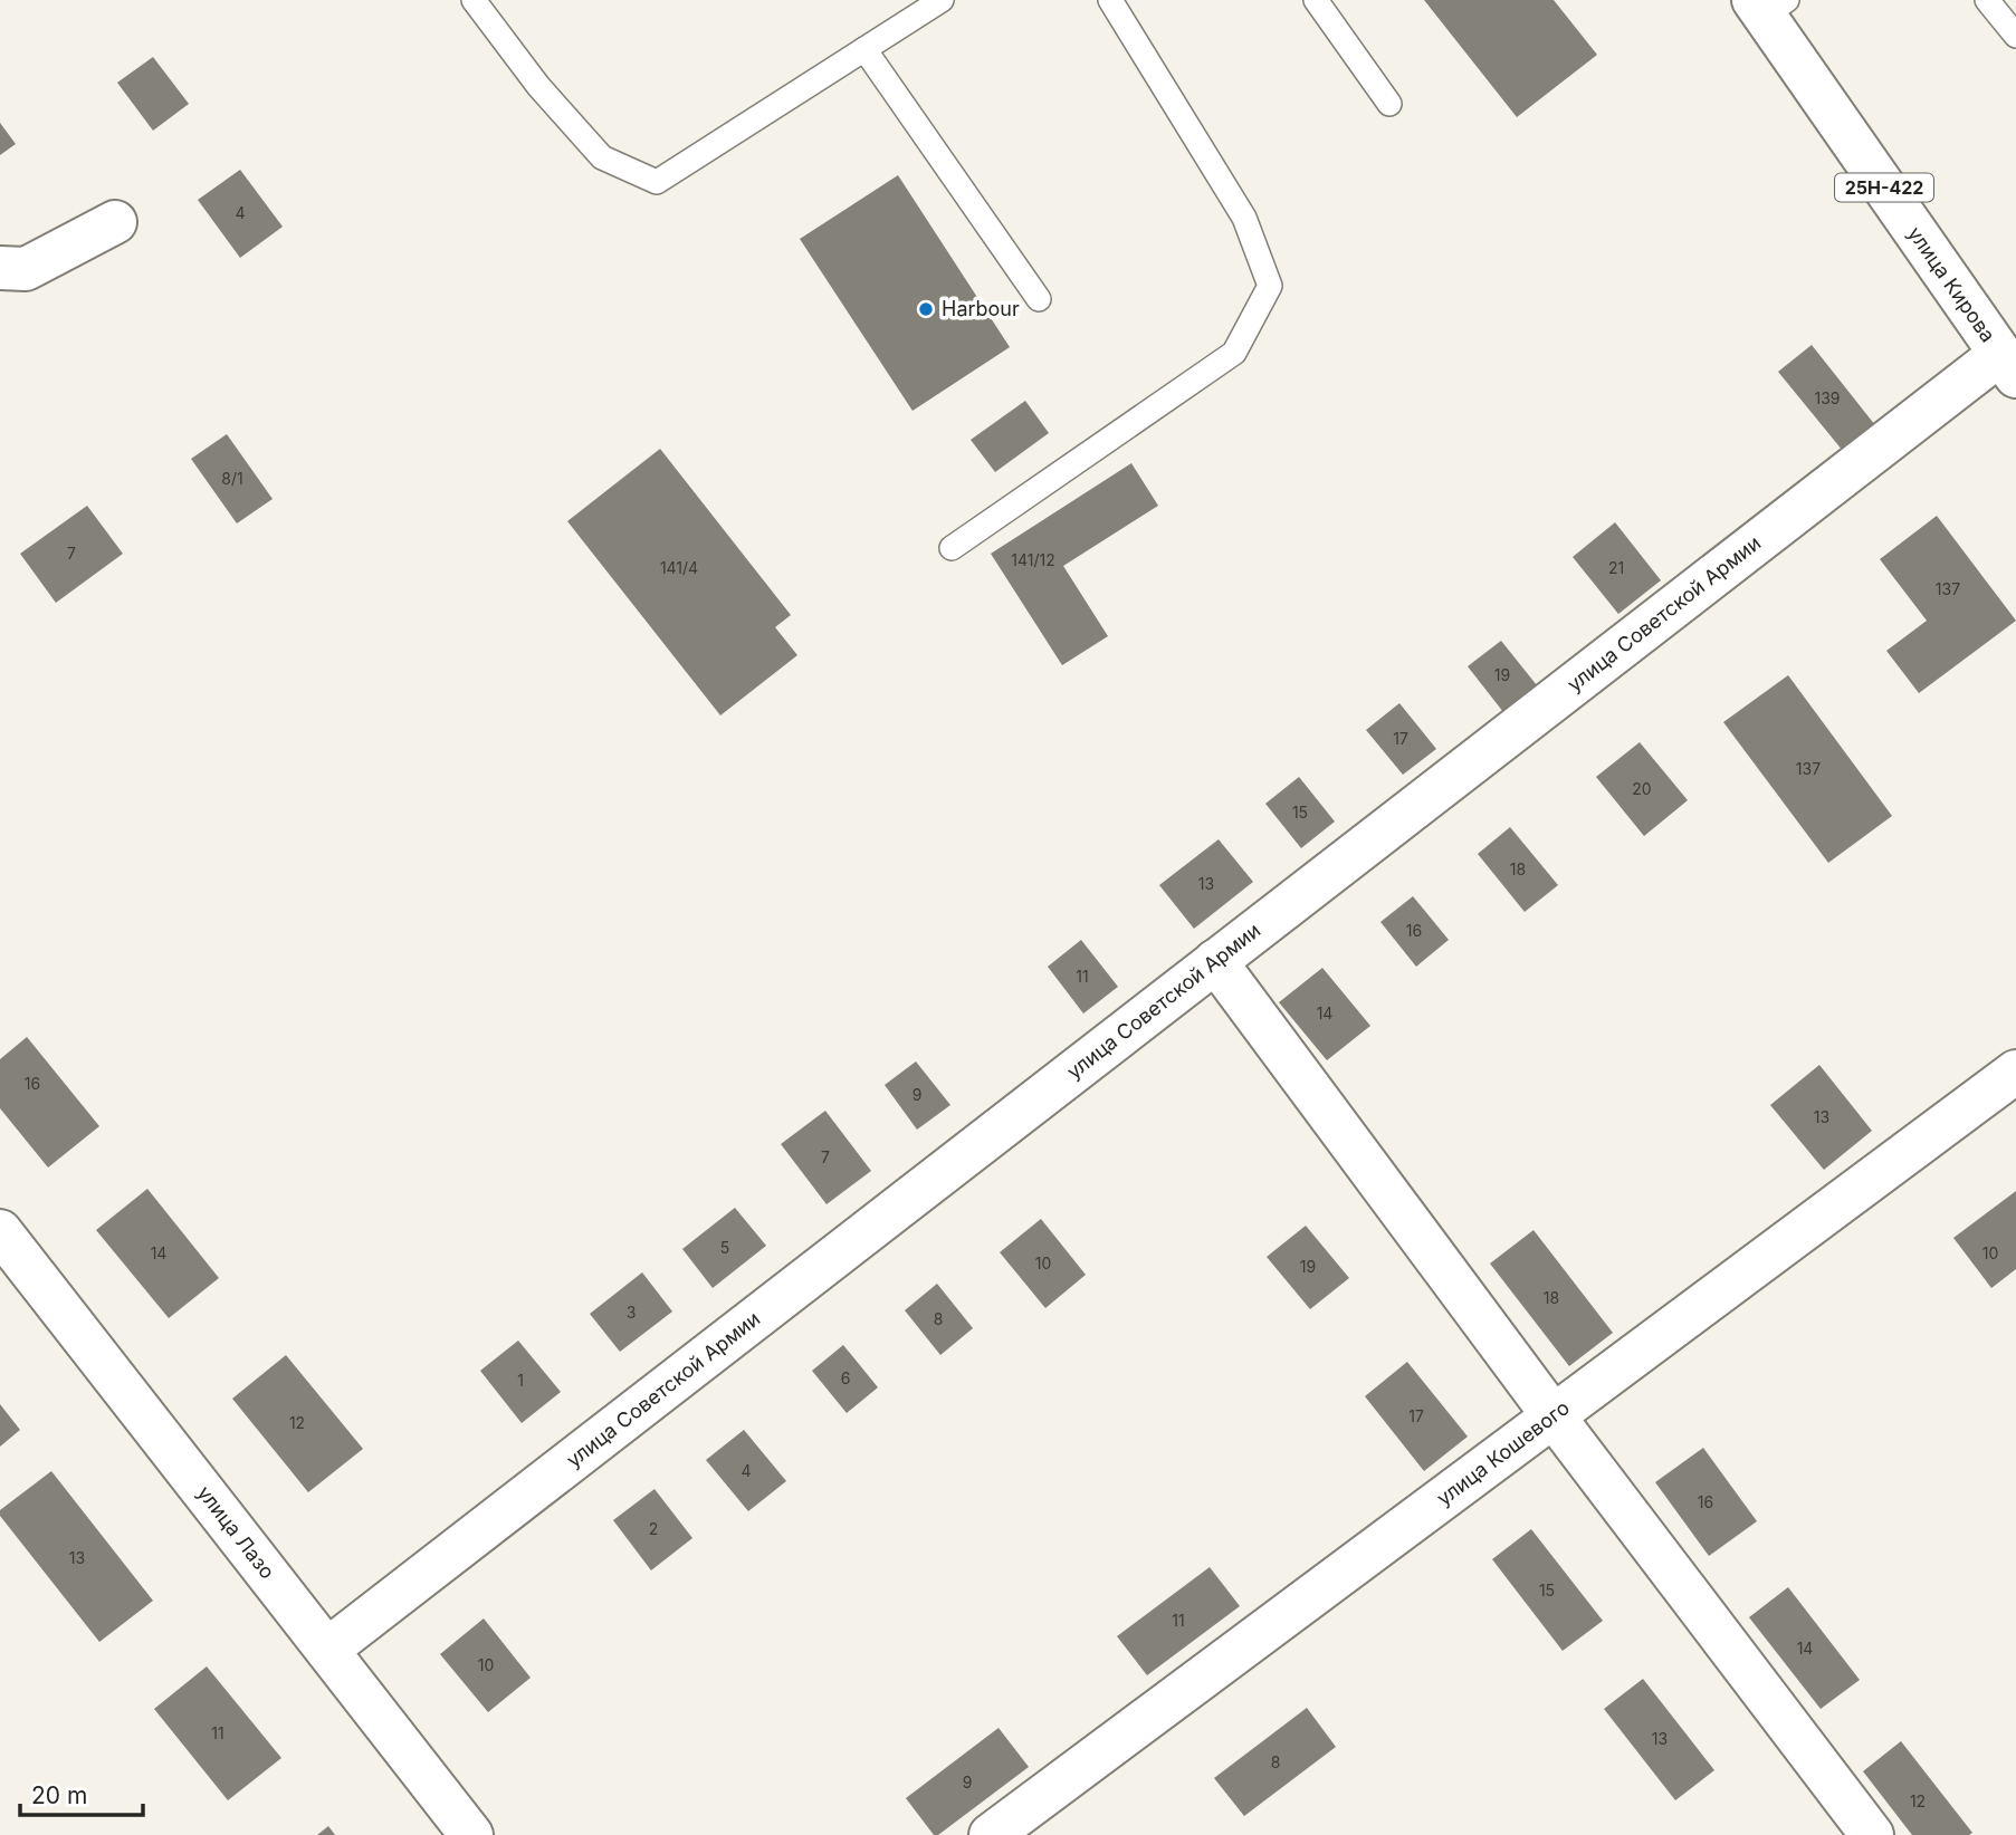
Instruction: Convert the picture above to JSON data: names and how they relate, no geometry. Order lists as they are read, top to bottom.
{
  "streets": {
    "street": [
      "25Н-422",
      "улица Кирова",
      "улица Советской Армии",
      "улица Кошевого",
      "улица Лазо"
    ]
  },
  "crossings": [
    ["улица Кирова", "улица Советской Армии"],
    ["улица Советской Армии", "улица Лазо"]
  ],
  "places": ["Harbour"],
  "house_numbers": [
    "4",
    "139",
    "8/1",
    "7",
    "141/12",
    "141/4",
    "21",
    "137",
    "19",
    "17",
    "137",
    "20",
    "15",
    "18",
    "13",
    "16",
    "11",
    "14",
    "16",
    "9",
    "13",
    "7",
    "5",
    "14",
    "10",
    "10",
    "19",
    "18",
    "3",
    "8",
    "6",
    "1",
    "17",
    "12",
    "4",
    "16",
    "2",
    "13",
    "15",
    "11",
    "14",
    "10",
    "11",
    "13",
    "8",
    "9",
    "12"
  ],
  "scale_bar": "20 m"
}
